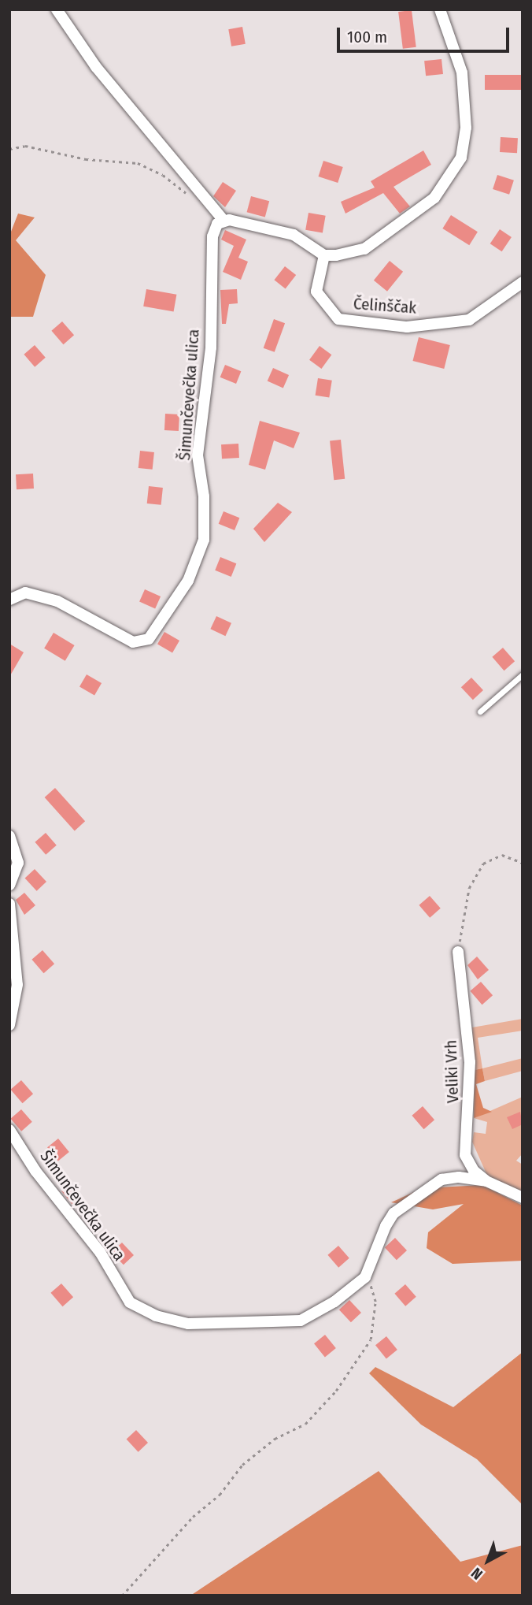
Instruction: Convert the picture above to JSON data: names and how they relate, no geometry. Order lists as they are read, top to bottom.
{
  "streets": {
    "street": ["Čelinščak", "Šimunčevečka ulica", "Veliki Vrh"]
  },
  "scale_bar": "100 m",
  "north": "bottom left"
}
